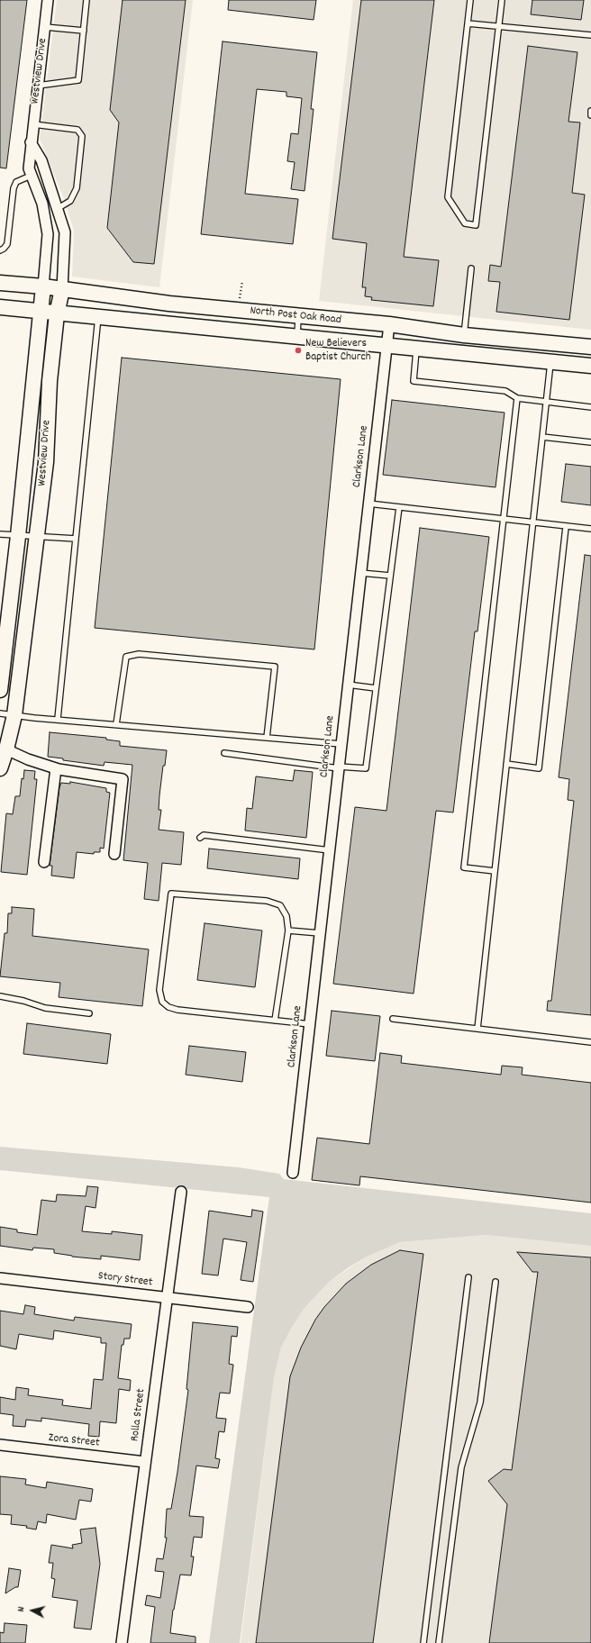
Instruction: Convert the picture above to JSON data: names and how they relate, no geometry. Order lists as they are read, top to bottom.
{
  "streets": {
    "main road": ["Westview Drive", "North Post Oak Road"],
    "street": [
      "Clarkson Lane",
      "Story Street",
      "Rolla Street",
      "Zora Street"
    ]
  },
  "crossings": [
    ["Westview Drive", "North Post Oak Road"],
    ["North Post Oak Road", "Clarkson Lane"],
    ["Story Street", "Rolla Street"],
    ["Rolla Street", "Zora Street"]
  ],
  "places": ["New Believers Baptist Church"],
  "north": "left"
}
